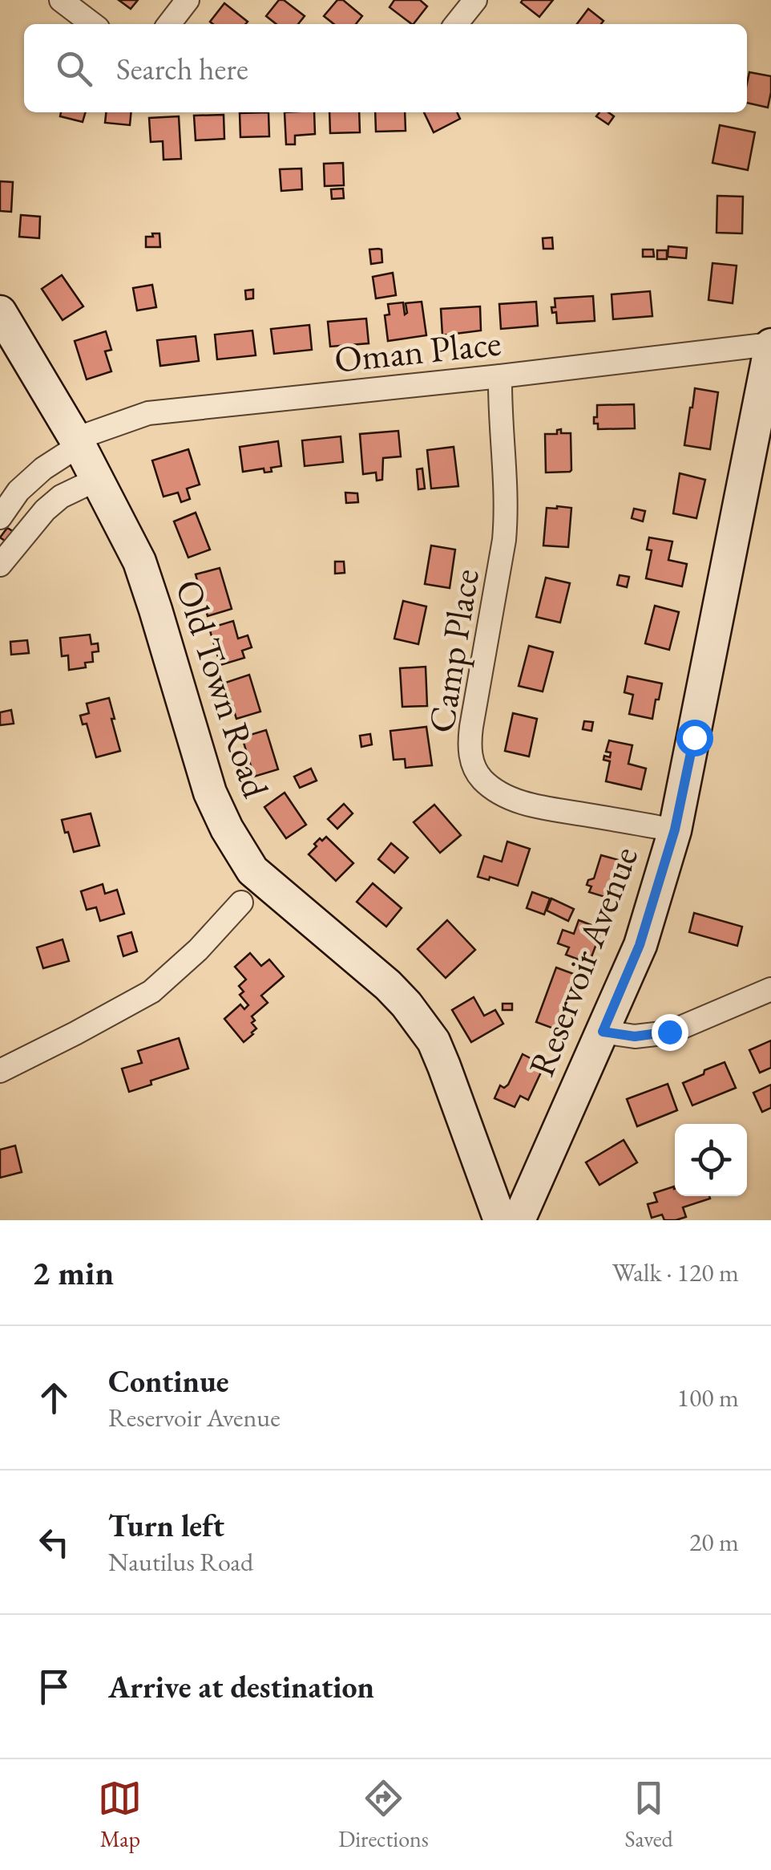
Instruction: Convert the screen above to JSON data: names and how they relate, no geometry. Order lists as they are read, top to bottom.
{
  "streets": {
    "main road": ["Old Town Road", "Reservoir Avenue"],
    "street": ["Oman Place", "Camp Place"]
  },
  "crossings": [
    ["Oman Place", "Camp Place"],
    ["Oman Place", "Old Town Road"],
    ["Oman Place", "Reservoir Avenue"],
    ["Camp Place", "Reservoir Avenue"]
  ],
  "page": {
    "search": "Search here",
    "heading": ["2 min", "Walk · 120 m"],
    "list": [
      ["Continue", "Reservoir Avenue", "100 m"],
      ["Turn left", "Nautilus Road", "20 m"],
      "Arrive at destination"
    ],
    "nav": ["Map", "Directions", "Saved"]
  }
}
